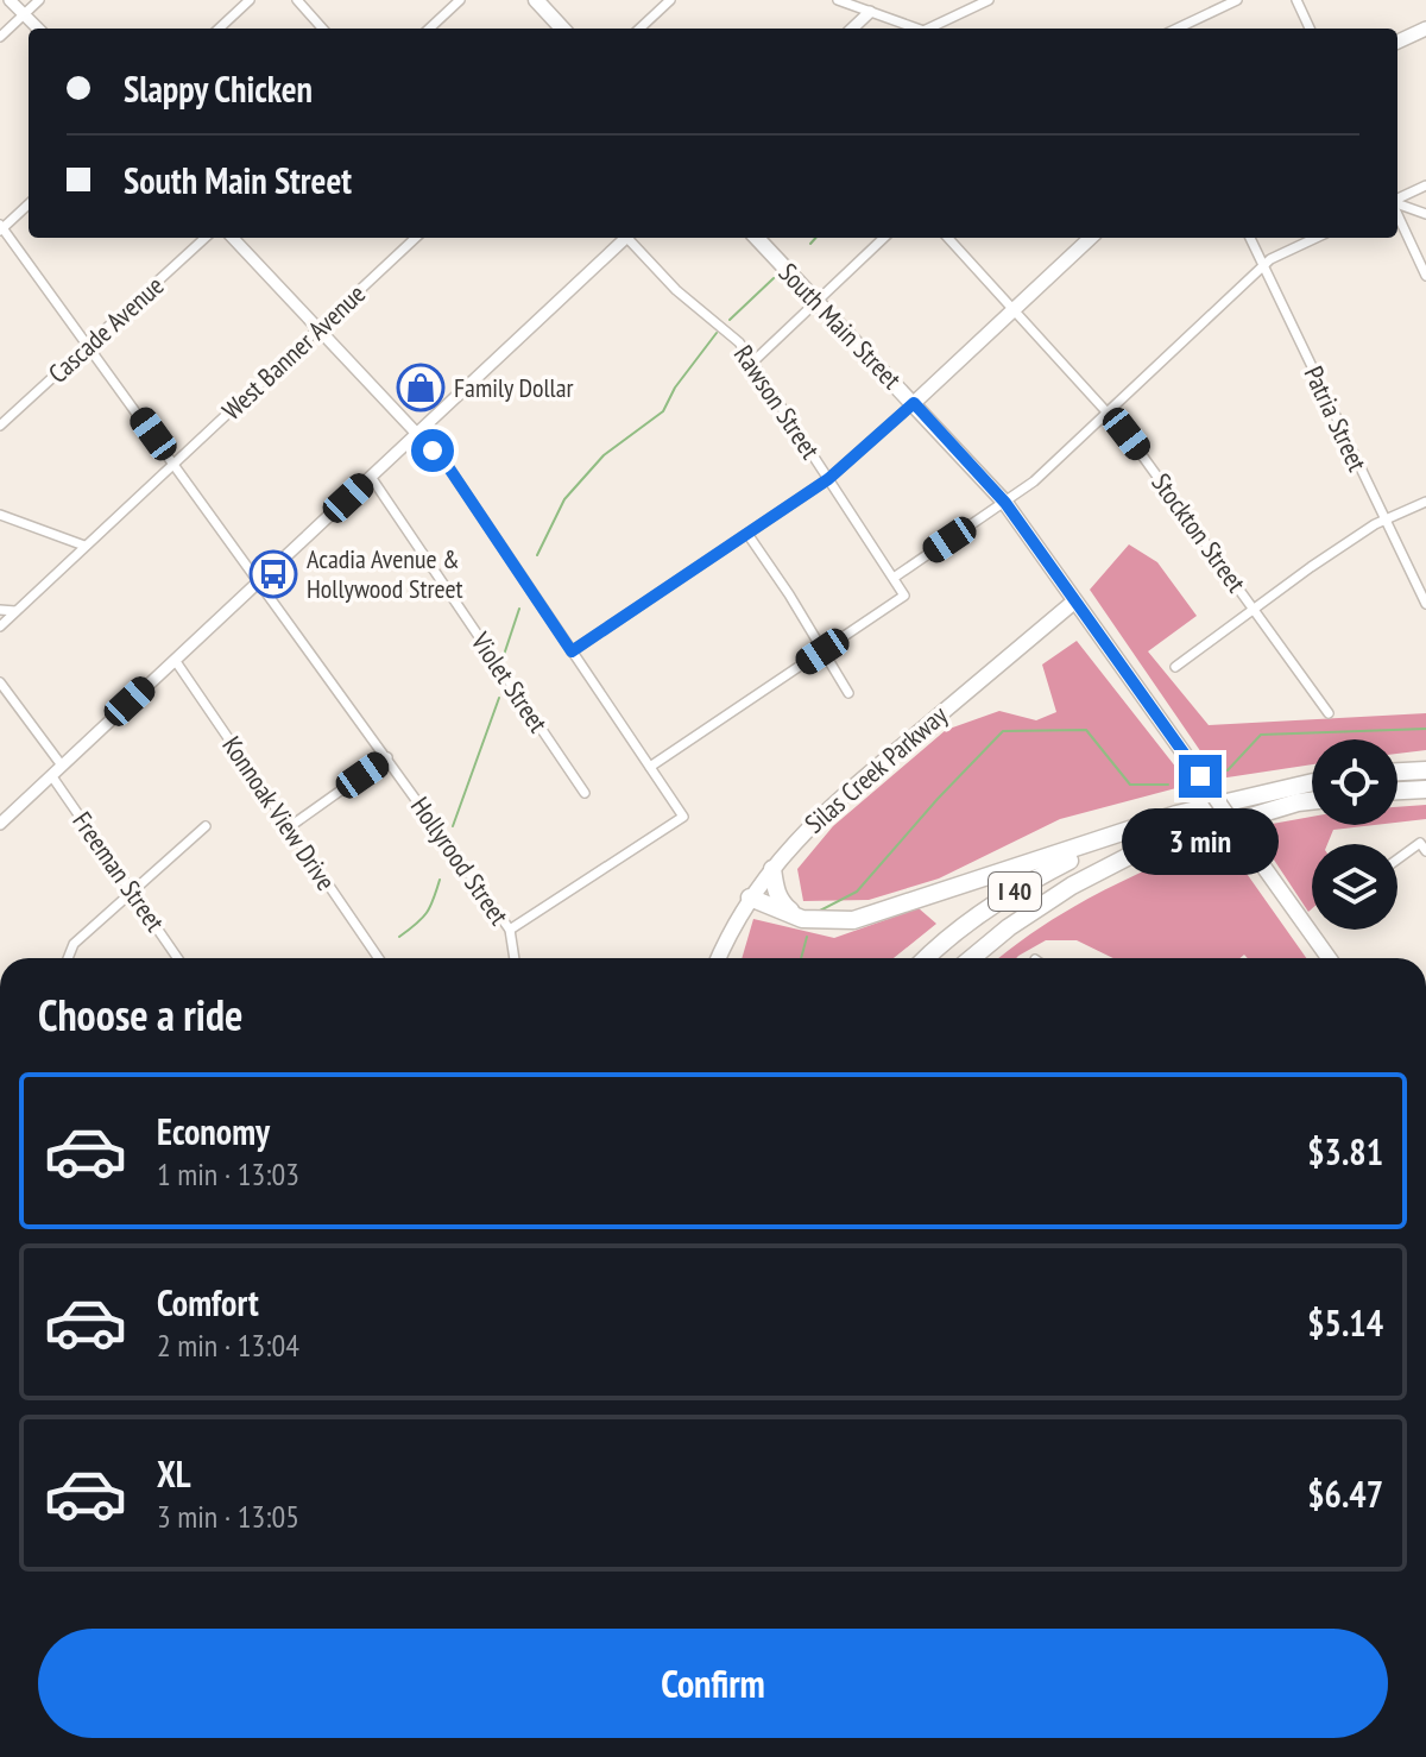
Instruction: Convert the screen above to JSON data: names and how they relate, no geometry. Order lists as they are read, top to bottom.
{
  "streets": {
    "highway": ["I 40"],
    "main road": ["South Main Street", "Silas Creek Parkway"],
    "street": [
      "Cascade Avenue",
      "West Banner Avenue",
      "Rawson Street",
      "Patria Street",
      "Stockton Street",
      "Violet Street",
      "Konnoak View Drive",
      "Hollyrood Street",
      "Freeman Street"
    ]
  },
  "crossings": [
    ["South Main Street", "Silas Creek Parkway"],
    ["Cascade Avenue", "Hollyrood Street"],
    ["West Banner Avenue", "Hollyrood Street"]
  ],
  "places": {
    "shop": ["Family Dollar"],
    "bus stop": ["Acadia Avenue & Hollywood Street"]
  },
  "page": {
    "banner": ["Slappy Chicken", "South Main Street"],
    "bubble": "3 min",
    "heading": "Choose a ride",
    "list": [
      {
        "name": "Economy",
        "note": "1 min · 13:03",
        "value": "$3.81"
      },
      {
        "name": "Comfort",
        "note": "2 min · 13:04",
        "value": "$5.14"
      },
      {
        "name": "XL",
        "note": "3 min · 13:05",
        "value": "$6.47"
      }
    ],
    "buttons": "Confirm"
  }
}
